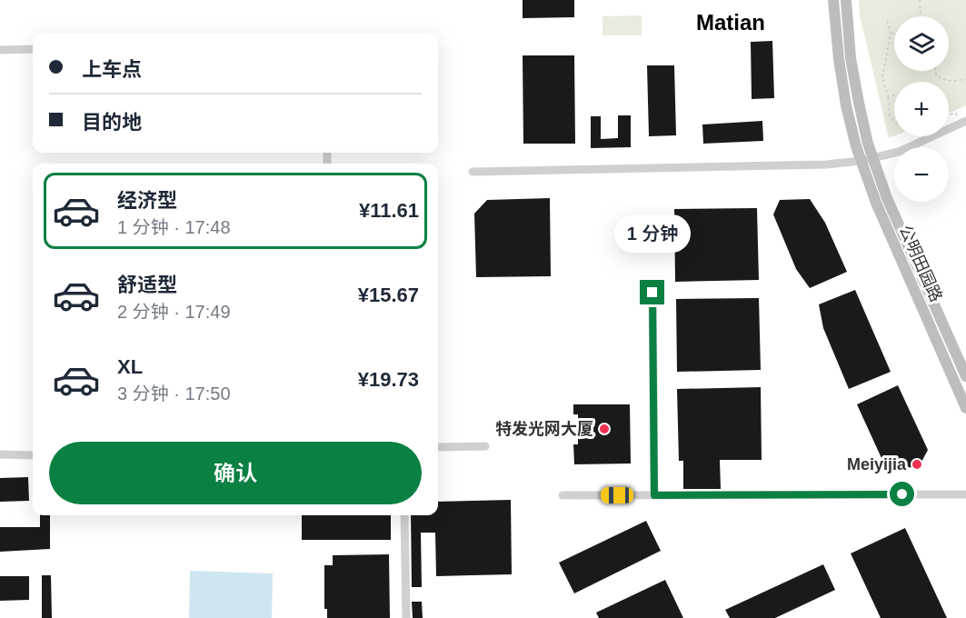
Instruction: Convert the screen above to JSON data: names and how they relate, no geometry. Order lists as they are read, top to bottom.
{
  "streets": {
    "street": ["公明田园路"]
  },
  "districts": ["Matian"],
  "places": ["特发光网大厦", "Meiyijia"],
  "page": {
    "map_buttons": ["+", "−"],
    "banner": ["上车点", "目的地"],
    "list": [
      {
        "name": "经济型",
        "note": "1 分钟 · 17:48",
        "value": "¥11.61"
      },
      {
        "name": "舒适型",
        "note": "2 分钟 · 17:49",
        "value": "¥15.67"
      },
      {
        "name": "XL",
        "note": "3 分钟 · 17:50",
        "value": "¥19.73"
      }
    ],
    "bubble": "1 分钟",
    "buttons": "确认"
  }
}
